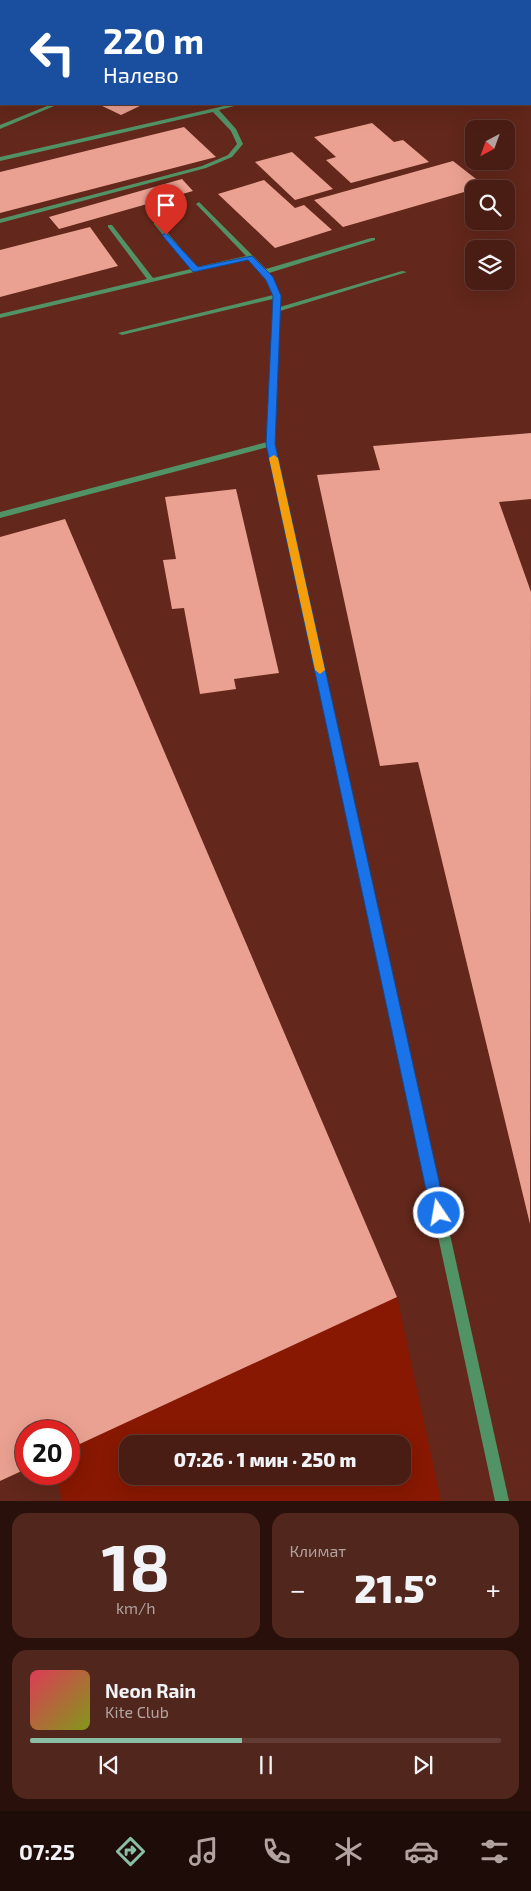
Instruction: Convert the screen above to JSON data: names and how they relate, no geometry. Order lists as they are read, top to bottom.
{
  "north": "bottom left",
  "page": {
    "turn": ["220 m", "Налево"],
    "limit": "20",
    "trip": "07:26 · 1 мин · 250 m",
    "tile": [
      ["18", "km/h"],
      "Климат"
    ],
    "heat": ["−", "21.5°", "+"],
    "song": ["Neon Rain", "Kite Club"],
    "tabs": "07:25"
  }
}
